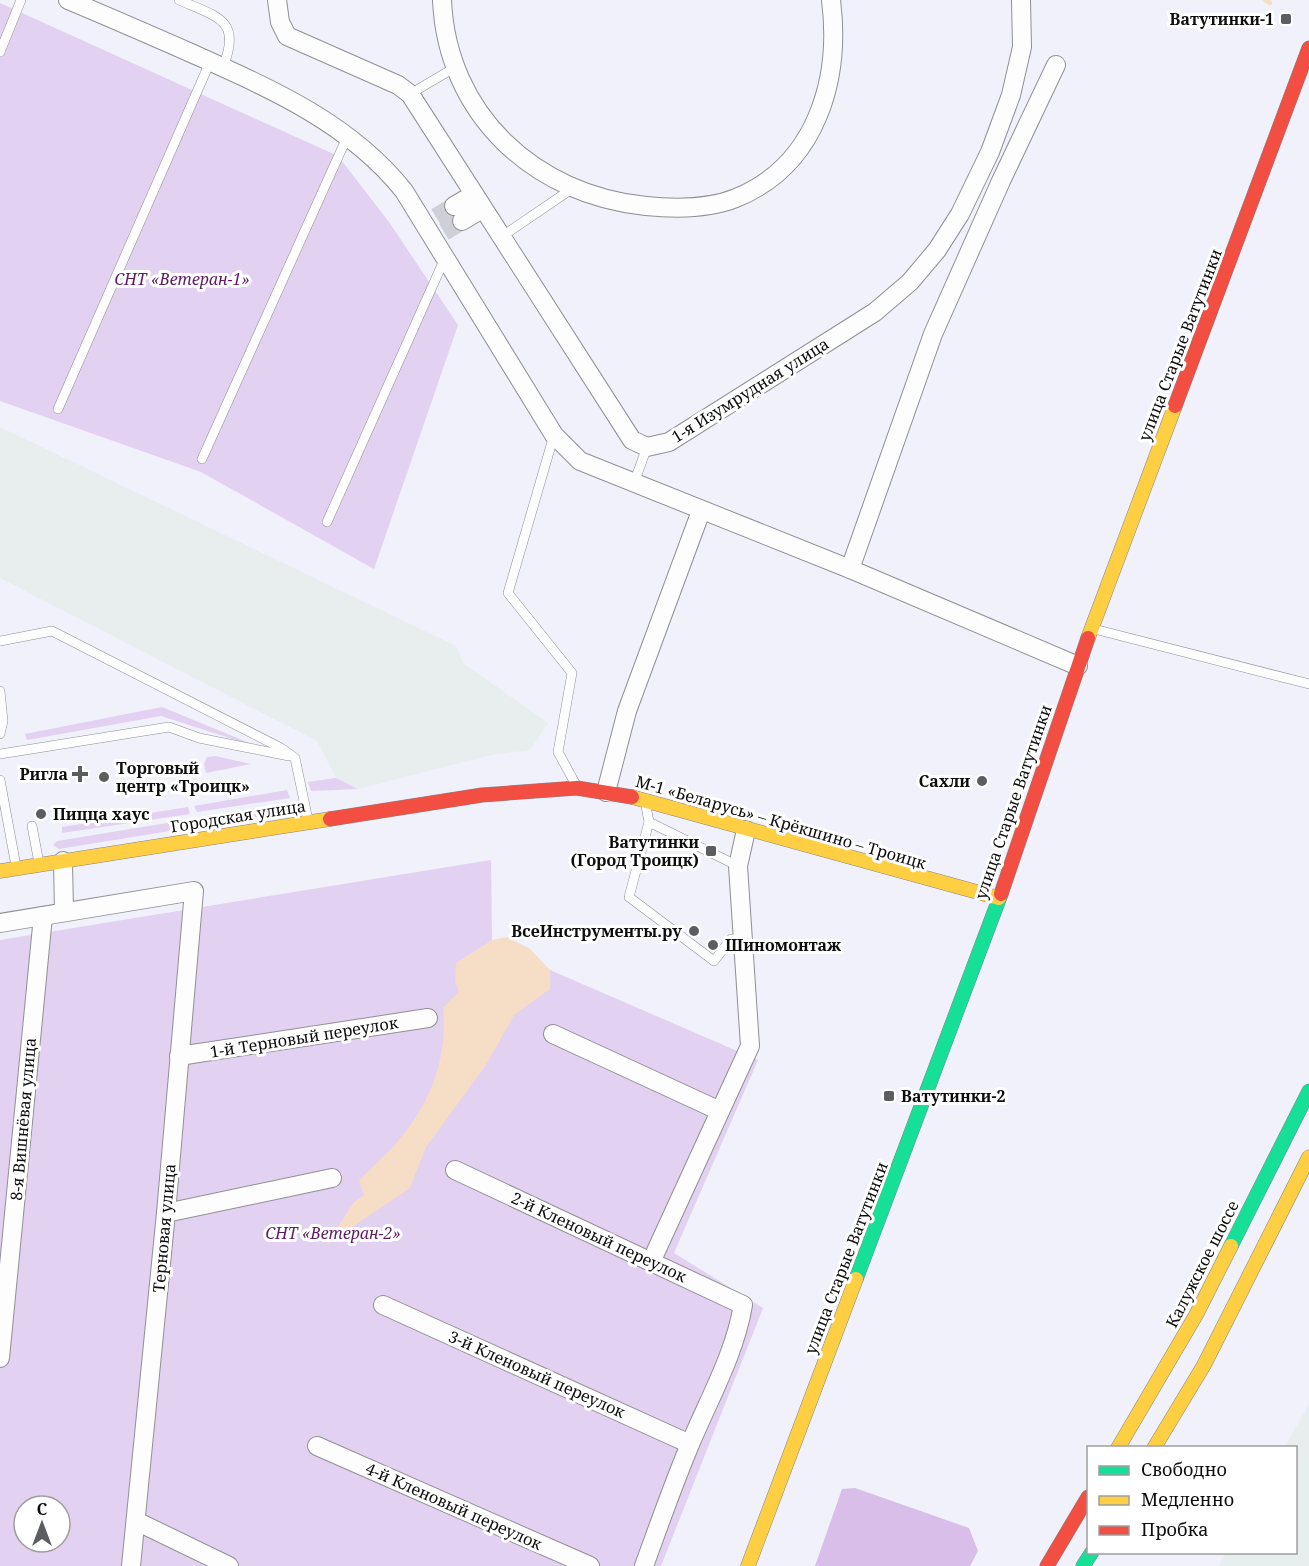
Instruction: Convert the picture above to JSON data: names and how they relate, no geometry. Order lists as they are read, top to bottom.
{
  "streets": {
    "main road": [
      "улица Старые Ватутинки",
      "Городская улица",
      "М-1 «Беларусь» – Крёкшино – Троицк",
      "Калужское шоссе"
    ],
    "street": [
      "1-я Изумрудная улица",
      "1-й Терновый переулок",
      "8-я Вишнёвая улица",
      "Терновая улица",
      "2-й Кленовый переулок",
      "3-й Кленовый переулок",
      "4-й Кленовый переулок"
    ]
  },
  "crossings": [
    ["улица Старые Ватутинки", "М-1 «Беларусь» – Крёкшино – Троицк"],
    ["Городская улица", "М-1 «Беларусь» – Крёкшино – Троицк"],
    ["1-й Терновый переулок", "Терновая улица"],
    ["2-й Кленовый переулок", "3-й Кленовый переулок"]
  ],
  "parks": ["СНТ «Ветеран-1»", "СНТ «Ветеран-2»"],
  "places": {
    "transit": ["Ватутинки-1", "Ватутинки (Город Троицк)", "Ватутинки-2"],
    "health": ["Ригла"],
    "other": [
      "Торговый центр «Троицк»",
      "Сахли",
      "Пицца хаус",
      "ВсеИнструменты.ру",
      "Шиномонтаж"
    ]
  },
  "legend": ["Свободно", "Медленно", "Пробка"],
  "north": "top"
}
